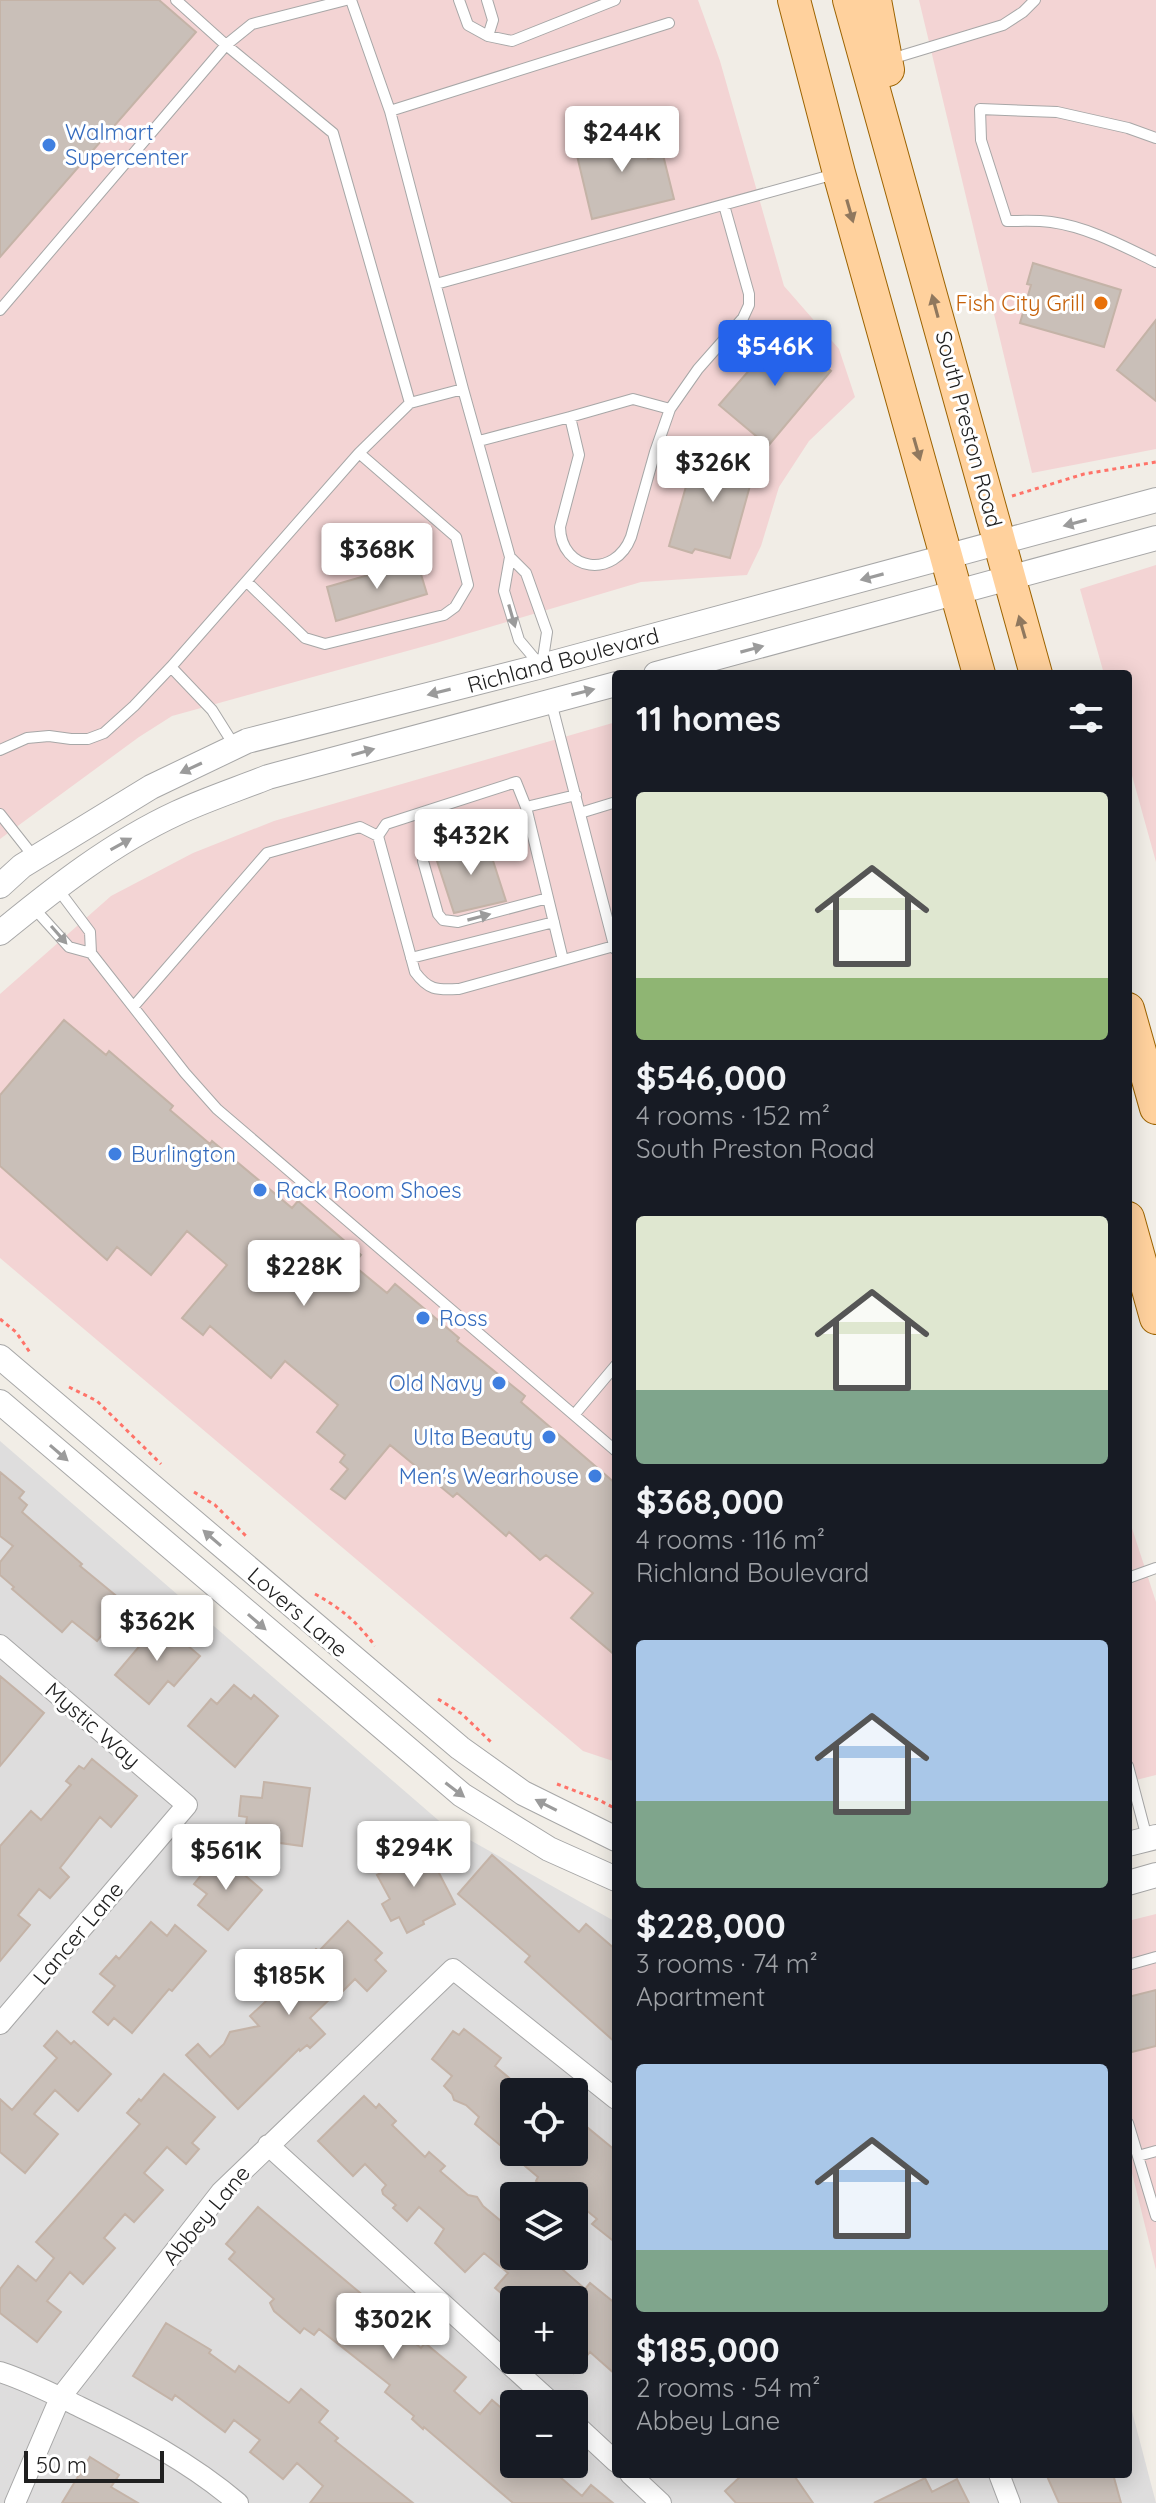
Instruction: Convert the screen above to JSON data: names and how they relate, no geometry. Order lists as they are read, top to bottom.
{
  "streets": {
    "main road": ["South Preston Road"],
    "street": [
      "Richland Boulevard",
      "Lovers Lane",
      "Mystic Way",
      "Lancer Lane",
      "Abbey Lane"
    ]
  },
  "crossings": [
    ["South Preston Road", "Richland Boulevard"],
    ["Mystic Way", "Lancer Lane"]
  ],
  "places": [
    "Walmart Supercenter",
    "Fish City Grill",
    "Burlington",
    "Rack Room Shoes",
    "Ross",
    "Old Navy",
    "Ulta Beauty",
    "Men's Wearhouse"
  ],
  "scale_bar": "50 m",
  "page": {
    "price": [
      "$244K",
      "$546K",
      "$326K",
      "$368K",
      "$432K",
      "$228K",
      "$362K",
      "$294K",
      "$561K",
      "$185K",
      "$302K"
    ],
    "heading": "11 homes",
    "list": [
      {
        "name": "$546,000",
        "note": "4 rooms · 152 m² · South Preston Road"
      },
      {
        "name": "$368,000",
        "note": "4 rooms · 116 m² · Richland Boulevard"
      },
      {
        "name": "$228,000",
        "note": "3 rooms · 74 m² · Apartment"
      },
      {
        "name": "$185,000",
        "note": "2 rooms · 54 m² · Abbey Lane"
      }
    ],
    "map_buttons": ["+", "−"],
    "scale": "50 m"
  }
}
